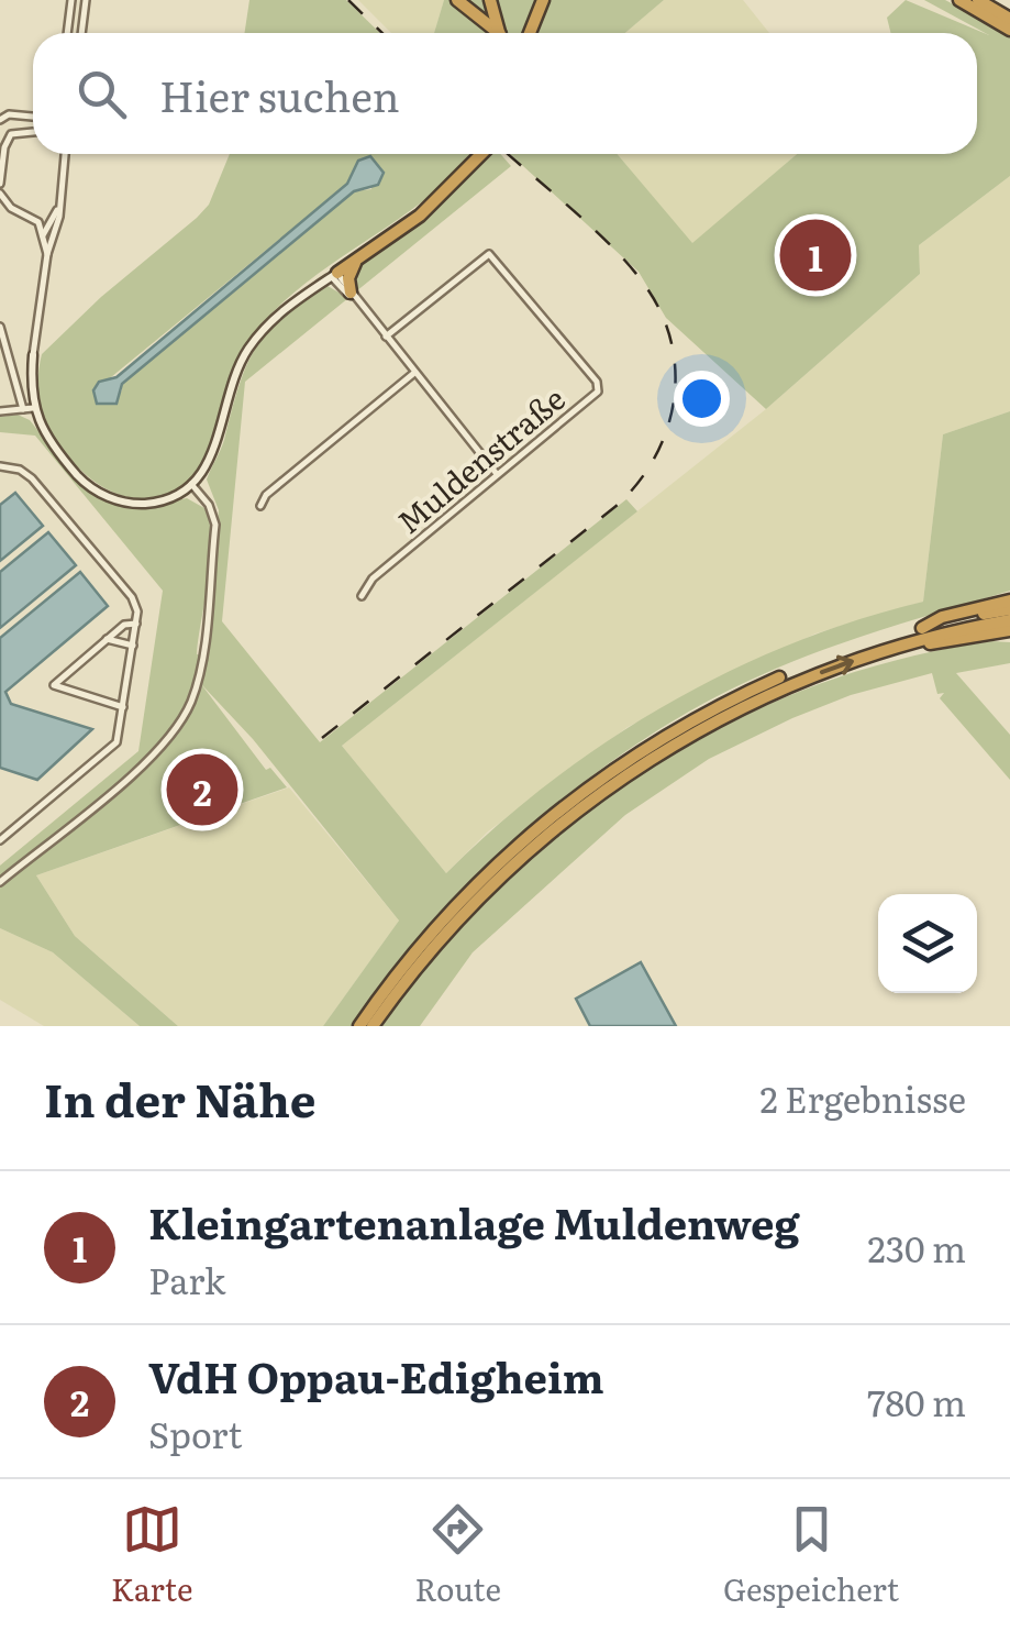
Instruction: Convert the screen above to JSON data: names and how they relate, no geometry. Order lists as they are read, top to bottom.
{
  "streets": {
    "street": ["Muldenstraße"]
  },
  "page": {
    "search": "Hier suchen",
    "pins": ["1", "2"],
    "heading": ["In der Nähe", "2 Ergebnisse"],
    "list": [
      {
        "mark": "1",
        "name": "Kleingartenanlage Muldenweg",
        "note": "Park",
        "value": "230 m"
      },
      {
        "mark": "2",
        "name": "VdH Oppau-Edigheim",
        "note": "Sport",
        "value": "780 m"
      }
    ],
    "nav": ["Karte", "Route", "Gespeichert"]
  }
}
